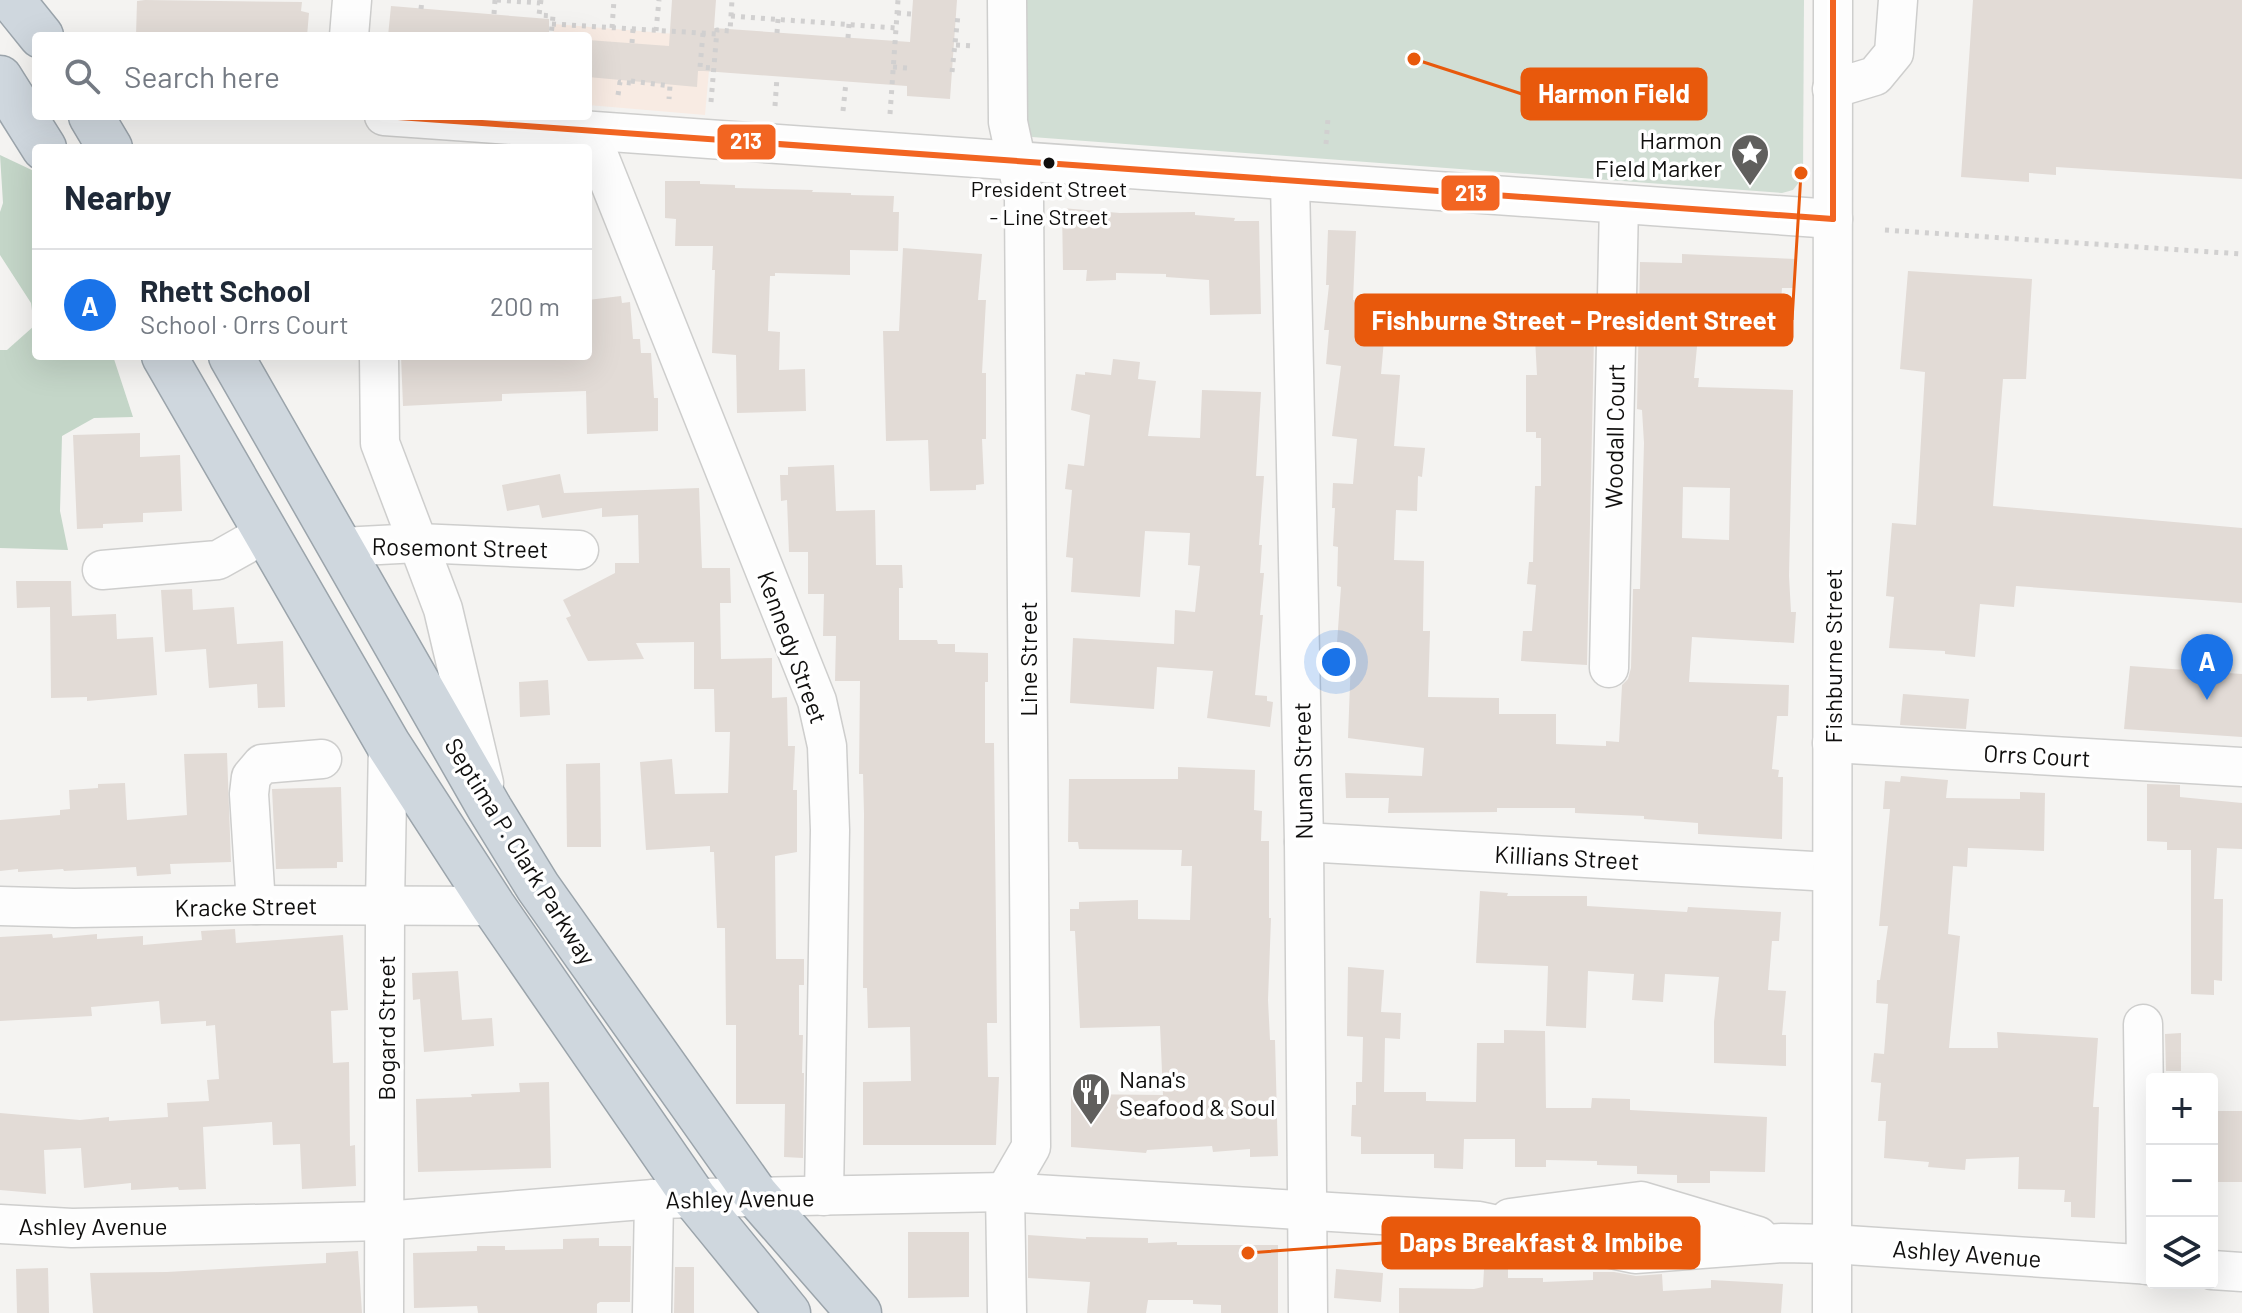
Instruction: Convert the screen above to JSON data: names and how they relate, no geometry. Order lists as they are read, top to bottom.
{
  "streets": {
    "highway": ["Septima P. Clark Parkway"],
    "street": [
      "Woodall Court",
      "Rosemont Street",
      "Kennedy Street",
      "Fishburne Street",
      "Line Street",
      "Orrs Court",
      "Nunan Street",
      "Killians Street",
      "Kracke Street",
      "Bogard Street",
      "Ashley Avenue"
    ]
  },
  "crossings": [
    ["Rosemont Street", "Septima P. Clark Parkway"],
    ["Kennedy Street", "Ashley Avenue"],
    ["Fishburne Street", "Orrs Court"],
    ["Fishburne Street", "Killians Street"],
    ["Fishburne Street", "Ashley Avenue"],
    ["Line Street", "Ashley Avenue"],
    ["Nunan Street", "Killians Street"],
    ["Nunan Street", "Ashley Avenue"],
    ["Septima P. Clark Parkway", "Kracke Street"],
    ["Septima P. Clark Parkway", "Bogard Street"],
    ["Septima P. Clark Parkway", "Ashley Avenue"],
    ["Kracke Street", "Bogard Street"],
    ["Bogard Street", "Ashley Avenue"]
  ],
  "places": {
    "other": [
      "Harmon Field",
      "President Street - Line Street",
      "Fishburne Street - President Street",
      "Daps Breakfast & Imbibe"
    ],
    "place": ["Harmon Field Marker"],
    "restaurant": ["Nana's Seafood & Soul"]
  },
  "lines": ["transit line 213"],
  "page": {
    "search": "Search here",
    "heading": "Nearby",
    "list": [
      {
        "mark": "A",
        "name": "Rhett School",
        "note": "School · Orrs Court",
        "value": "200 m"
      }
    ],
    "pins": "A",
    "map_buttons": ["+", "−"]
  }
}
